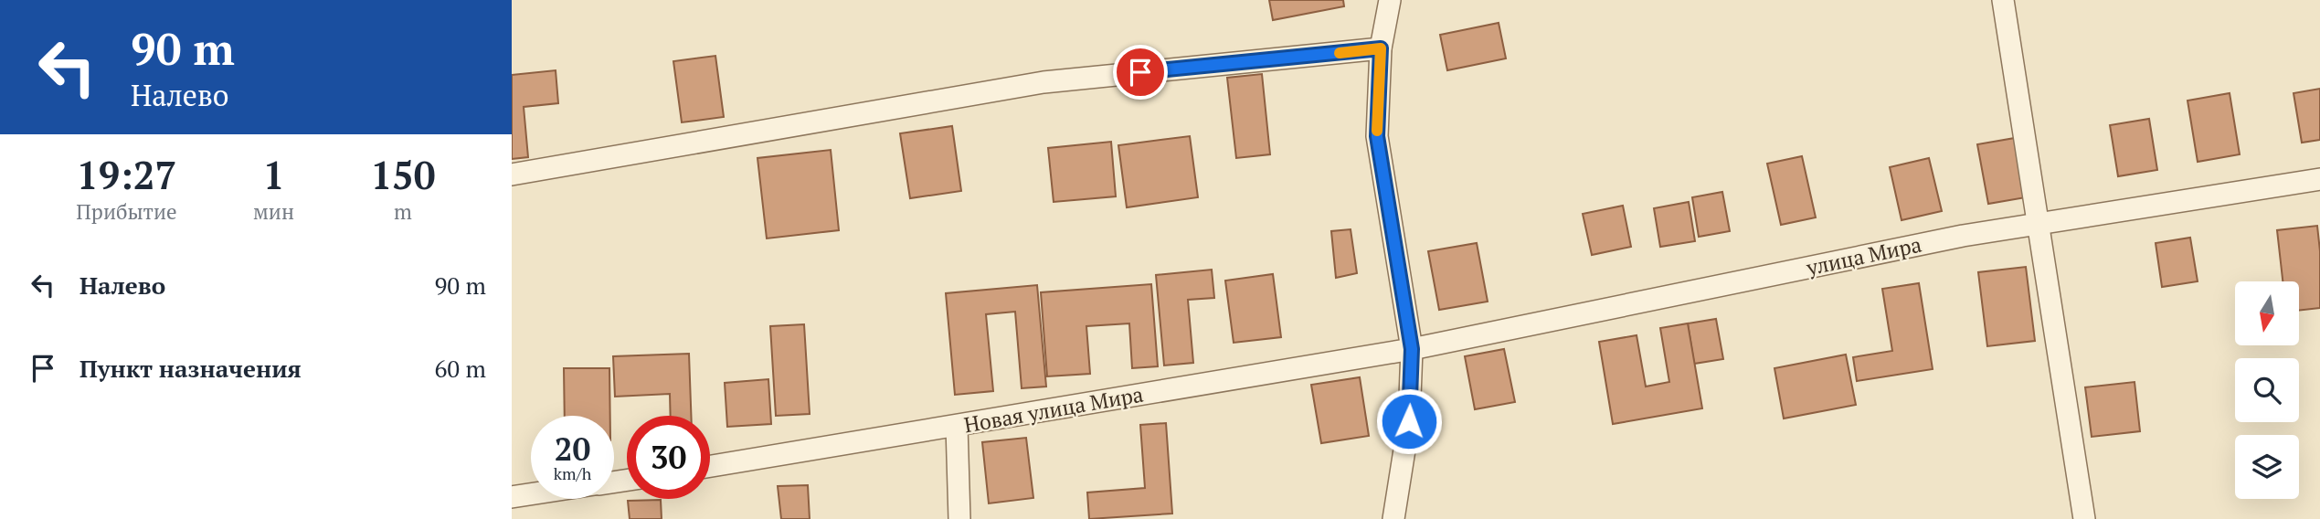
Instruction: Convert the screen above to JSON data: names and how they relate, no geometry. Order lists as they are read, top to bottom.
{
  "streets": {
    "street": ["улица Мира", "Новая улица Мира"]
  },
  "crossings": [
    ["улица Мира", "Новая улица Мира"]
  ],
  "north": "bottom",
  "page": {
    "turn": ["90 m", "Налево"],
    "eta": [
      "19:27",
      "Прибытие",
      "1",
      "мин",
      "150",
      "m"
    ],
    "list": [
      {
        "name": "Налево",
        "value": "90 m"
      },
      {
        "name": "Пункт назначения",
        "value": "60 m"
      }
    ],
    "speed": "20 km/h",
    "limit": "30"
  }
}
